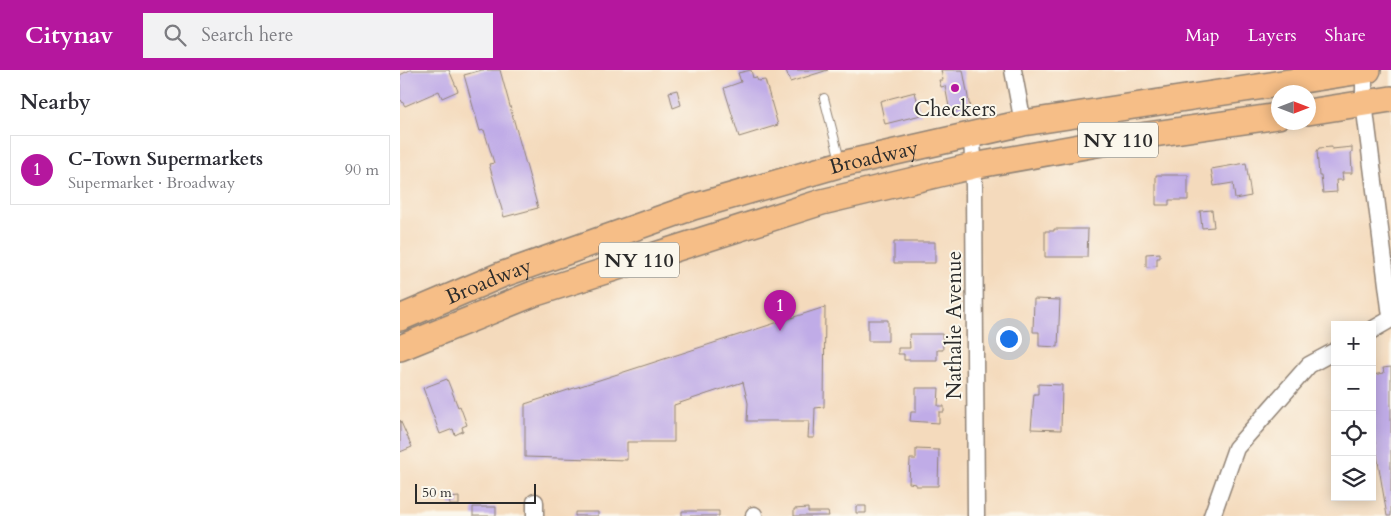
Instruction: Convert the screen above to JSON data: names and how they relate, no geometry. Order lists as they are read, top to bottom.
{
  "streets": {
    "main road": ["NY 110", "Broadway"],
    "street": ["Nathalie Avenue"]
  },
  "crossings": [
    ["Broadway", "Nathalie Avenue"]
  ],
  "places": ["Checkers"],
  "scale_bar": "50 m",
  "north": "right",
  "page": {
    "header": "Citynav",
    "search": "Search here",
    "nav": ["Map", "Layers", "Share"],
    "heading": "Nearby",
    "list": [
      {
        "mark": "1",
        "name": "C‑Town Supermarkets",
        "note": "Supermarket · Broadway",
        "value": "90 m"
      }
    ],
    "pins": "1",
    "map_buttons": ["+", "−"],
    "scale": "50 m"
  }
}
